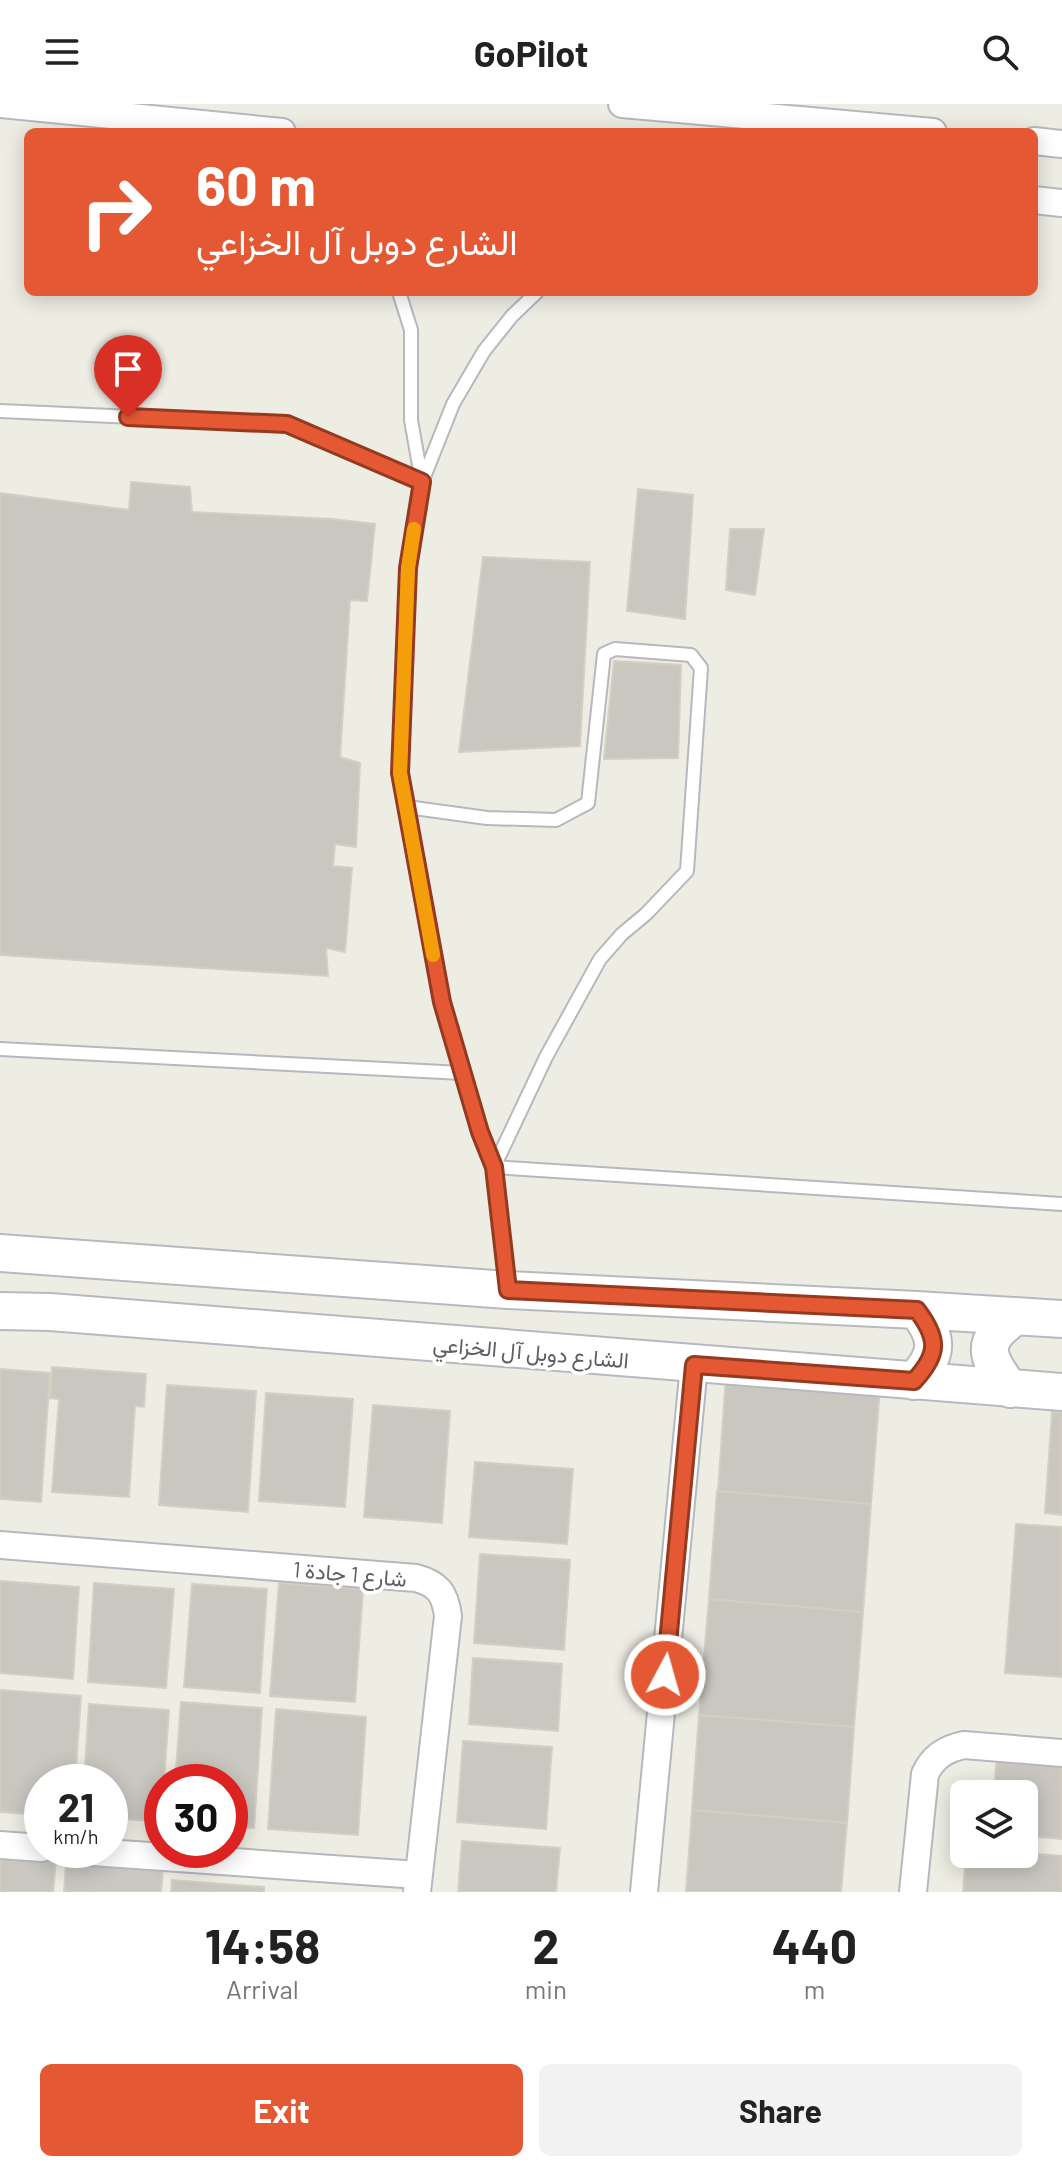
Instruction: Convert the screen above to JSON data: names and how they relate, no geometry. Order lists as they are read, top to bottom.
{
  "streets": {
    "main road": ["الشارع دوبل آل الخزاعي"],
    "street": ["شارع 1 جادة 1"]
  },
  "page": {
    "header": "GoPilot",
    "turn": ["60 m", "الشارع دوبل آل الخزاعي"],
    "speed": "21 km/h",
    "limit": "30",
    "eta": [
      "14:58",
      "Arrival",
      "2",
      "min",
      "440",
      "m"
    ],
    "buttons": ["Exit", "Share"]
  }
}
